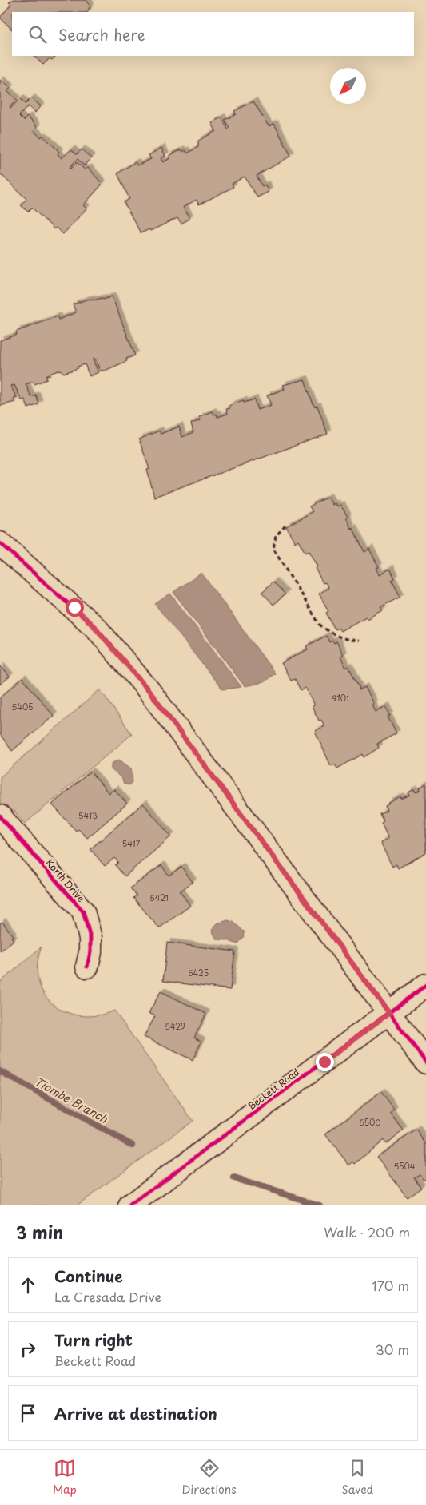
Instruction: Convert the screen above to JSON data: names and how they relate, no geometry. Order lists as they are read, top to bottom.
{
  "streets": {
    "street": ["Korth Drive", "Beckett Road"]
  },
  "water": ["Tiombe Branch"],
  "house_numbers": [
    "9101",
    "5405",
    "5413",
    "5417",
    "5421",
    "5425",
    "5429",
    "5500",
    "5504"
  ],
  "north": "bottom left",
  "page": {
    "search": "Search here",
    "heading": ["3 min", "Walk · 200 m"],
    "list": [
      ["Continue", "La Cresada Drive", "170 m"],
      ["Turn right", "Beckett Road", "30 m"],
      "Arrive at destination"
    ],
    "nav": ["Map", "Directions", "Saved"]
  }
}
